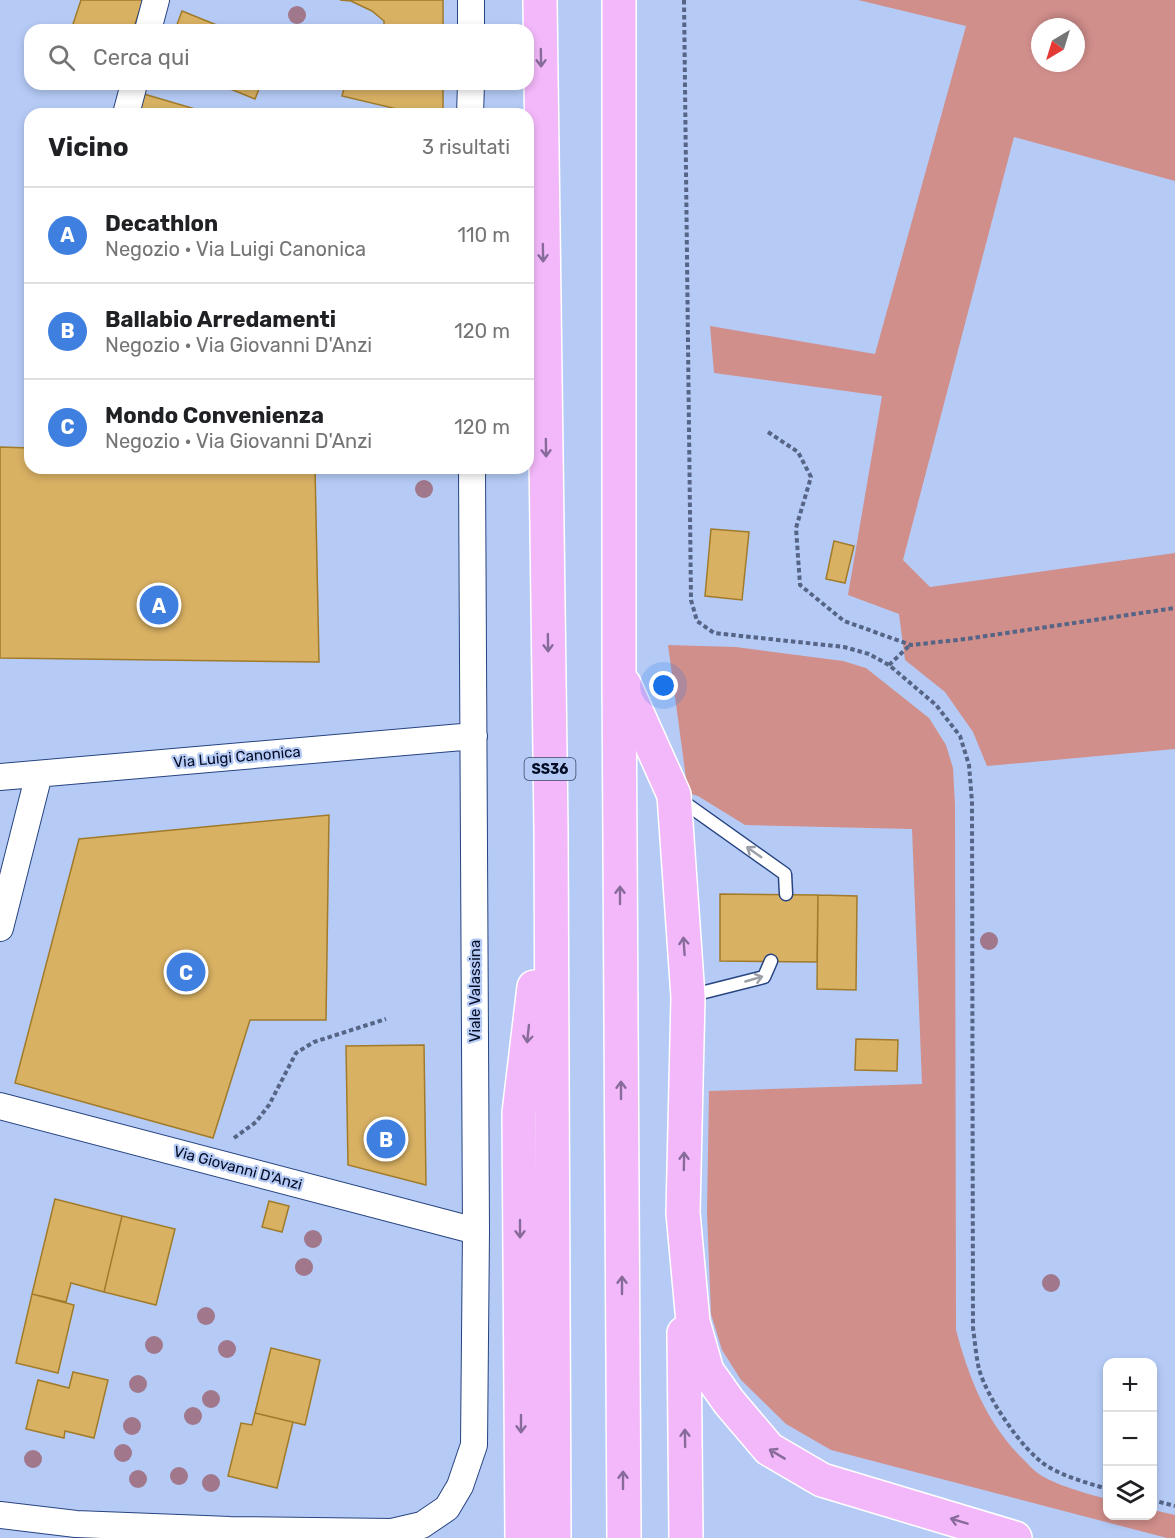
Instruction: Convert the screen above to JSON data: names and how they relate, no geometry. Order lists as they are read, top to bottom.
{
  "streets": {
    "highway": ["SS36"],
    "street": ["Via Luigi Canonica", "Viale Valassina", "Via Giovanni D'Anzi"]
  },
  "crossings": [
    ["Via Luigi Canonica", "Viale Valassina"],
    ["Viale Valassina", "Via Giovanni D'Anzi"]
  ],
  "north": "bottom left",
  "page": {
    "search": "Cerca qui",
    "heading": ["Vicino", "3 risultati"],
    "list": [
      {
        "mark": "A",
        "name": "Decathlon",
        "note": "Negozio · Via Luigi Canonica",
        "value": "110 m"
      },
      {
        "mark": "B",
        "name": "Ballabio Arredamenti",
        "note": "Negozio · Via Giovanni D'Anzi",
        "value": "120 m"
      },
      {
        "mark": "C",
        "name": "Mondo Convenienza",
        "note": "Negozio · Via Giovanni D'Anzi",
        "value": "120 m"
      }
    ],
    "pins": ["A", "C", "B"],
    "map_buttons": ["+", "−"]
  }
}
